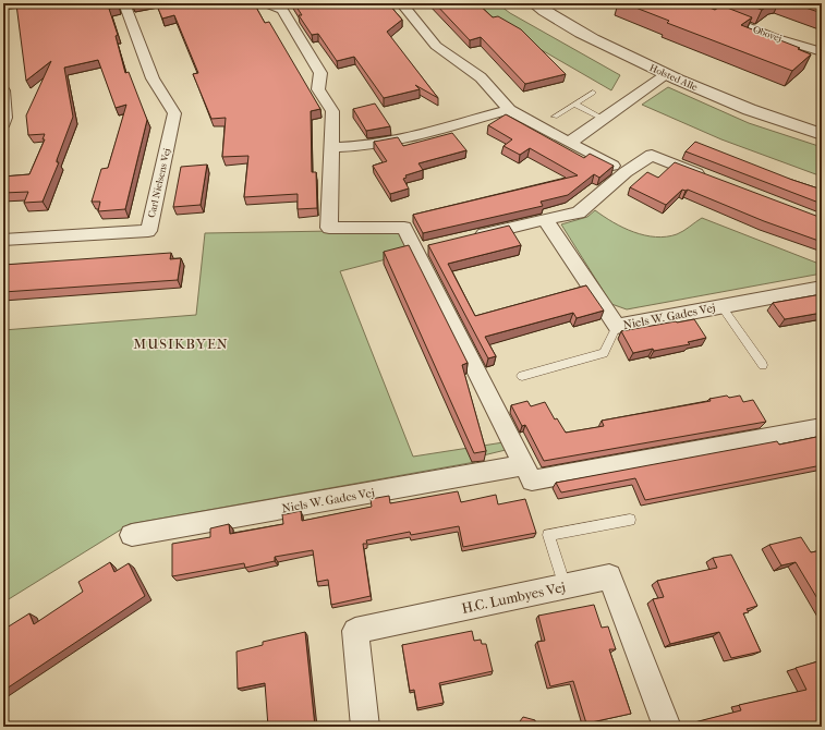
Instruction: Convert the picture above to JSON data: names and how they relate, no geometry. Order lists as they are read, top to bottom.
{
  "streets": {
    "street": [
      "Obovej",
      "Holsted Alle",
      "Carl Nielsens Vej",
      "Niels W. Gades Vej",
      "H.C. Lumbyes Vej"
    ]
  },
  "districts": ["MUSIKBYEN"]
}
